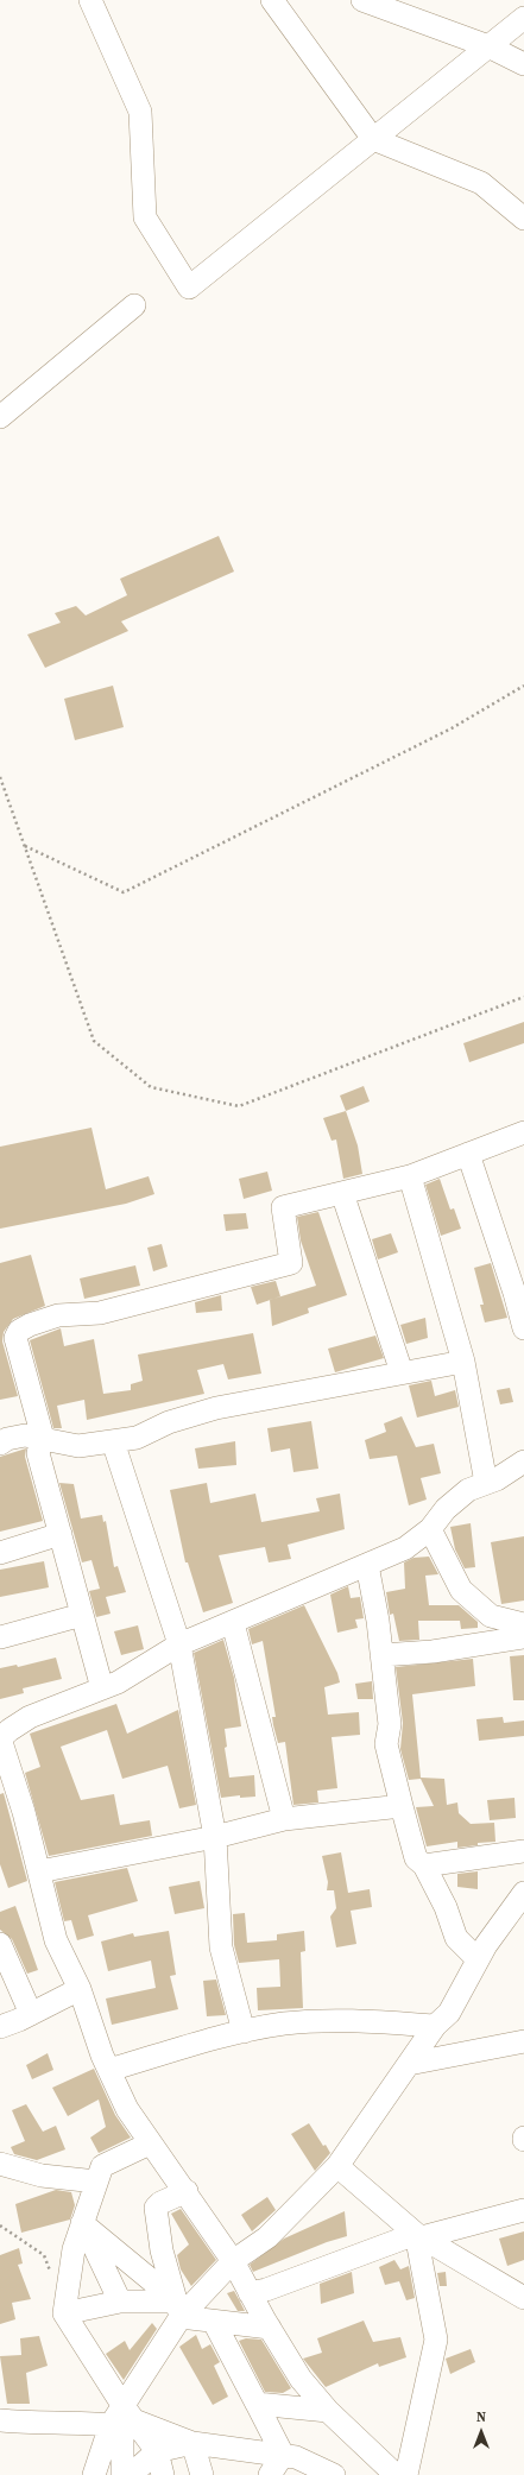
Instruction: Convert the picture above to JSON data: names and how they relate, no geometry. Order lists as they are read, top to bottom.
{
  "north": "top"
}
